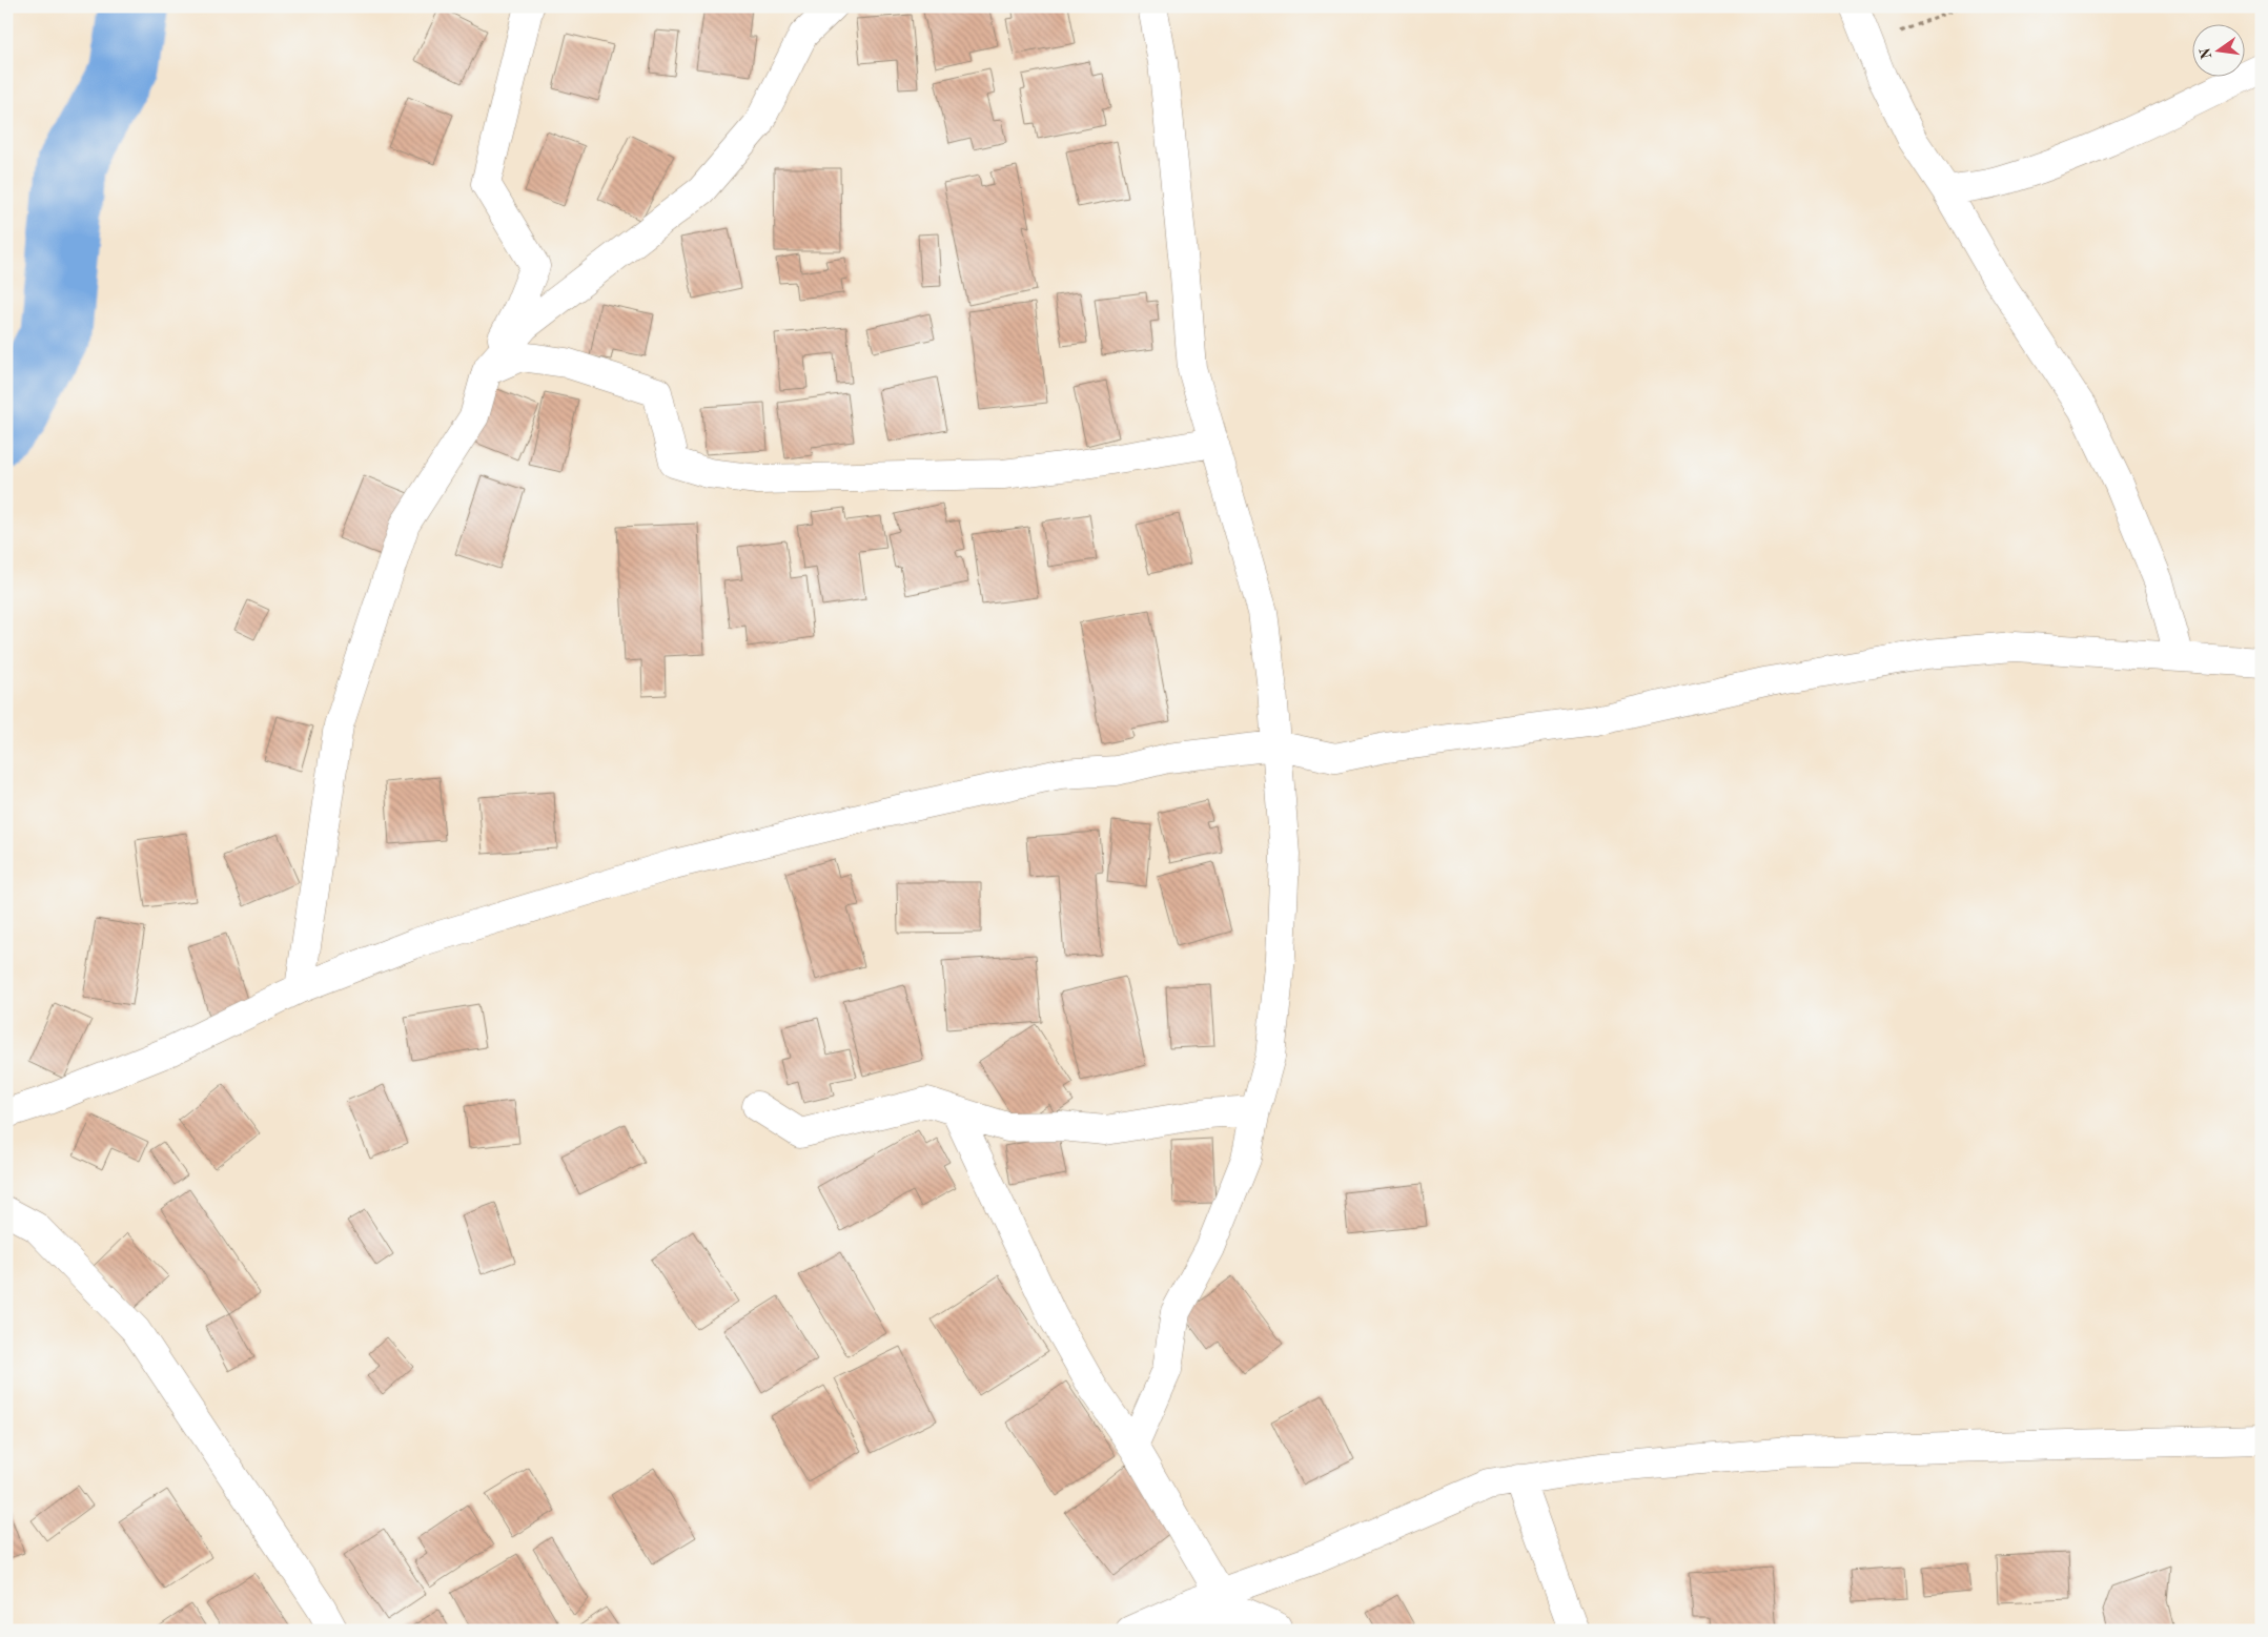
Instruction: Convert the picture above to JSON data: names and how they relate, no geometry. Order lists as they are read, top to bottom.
{
  "north": "left"
}
